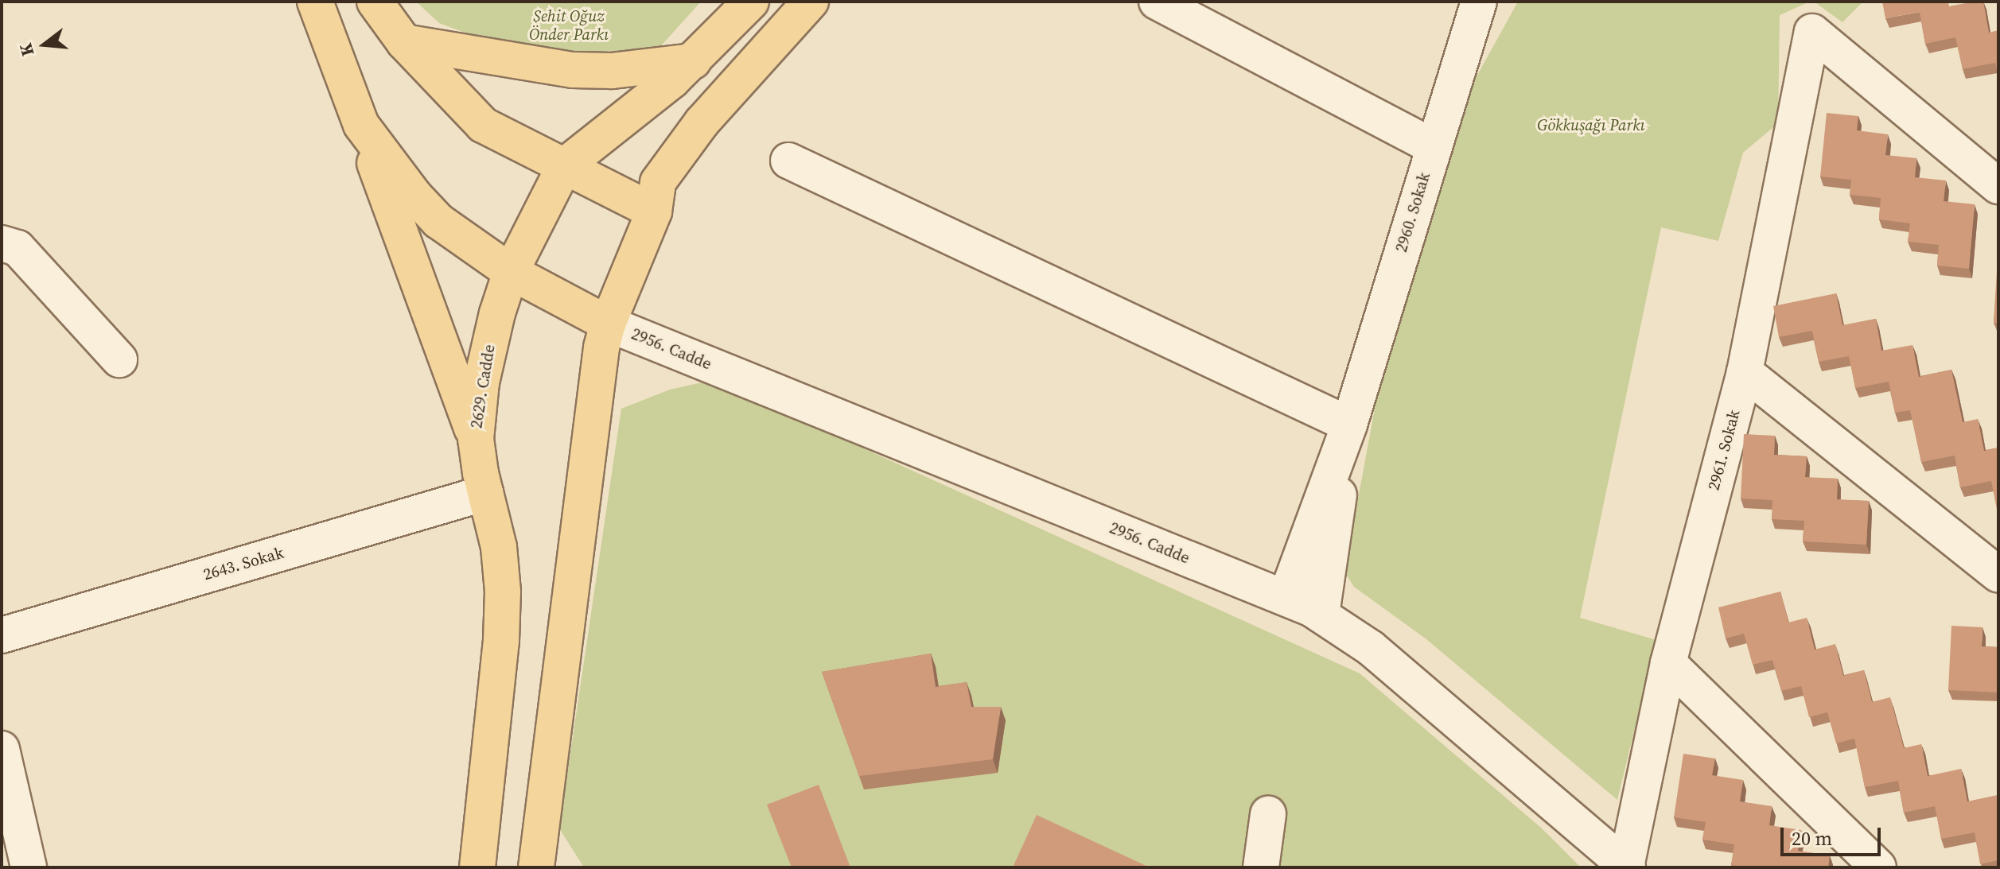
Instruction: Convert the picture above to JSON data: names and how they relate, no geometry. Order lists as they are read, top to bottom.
{
  "streets": {
    "main road": ["2629. Cadde"],
    "street": [
      "2960. Sokak",
      "2956. Cadde",
      "2961. Sokak",
      "2643. Sokak"
    ]
  },
  "crossings": [
    ["2960. Sokak", "2956. Cadde"],
    ["2956. Cadde", "2961. Sokak"],
    ["2629. Cadde", "2643. Sokak"]
  ],
  "parks": ["Şehit Oğuz Önder Parkı", "Gökkuşağı Parkı"],
  "scale_bar": "20 m",
  "north": "left"
}
